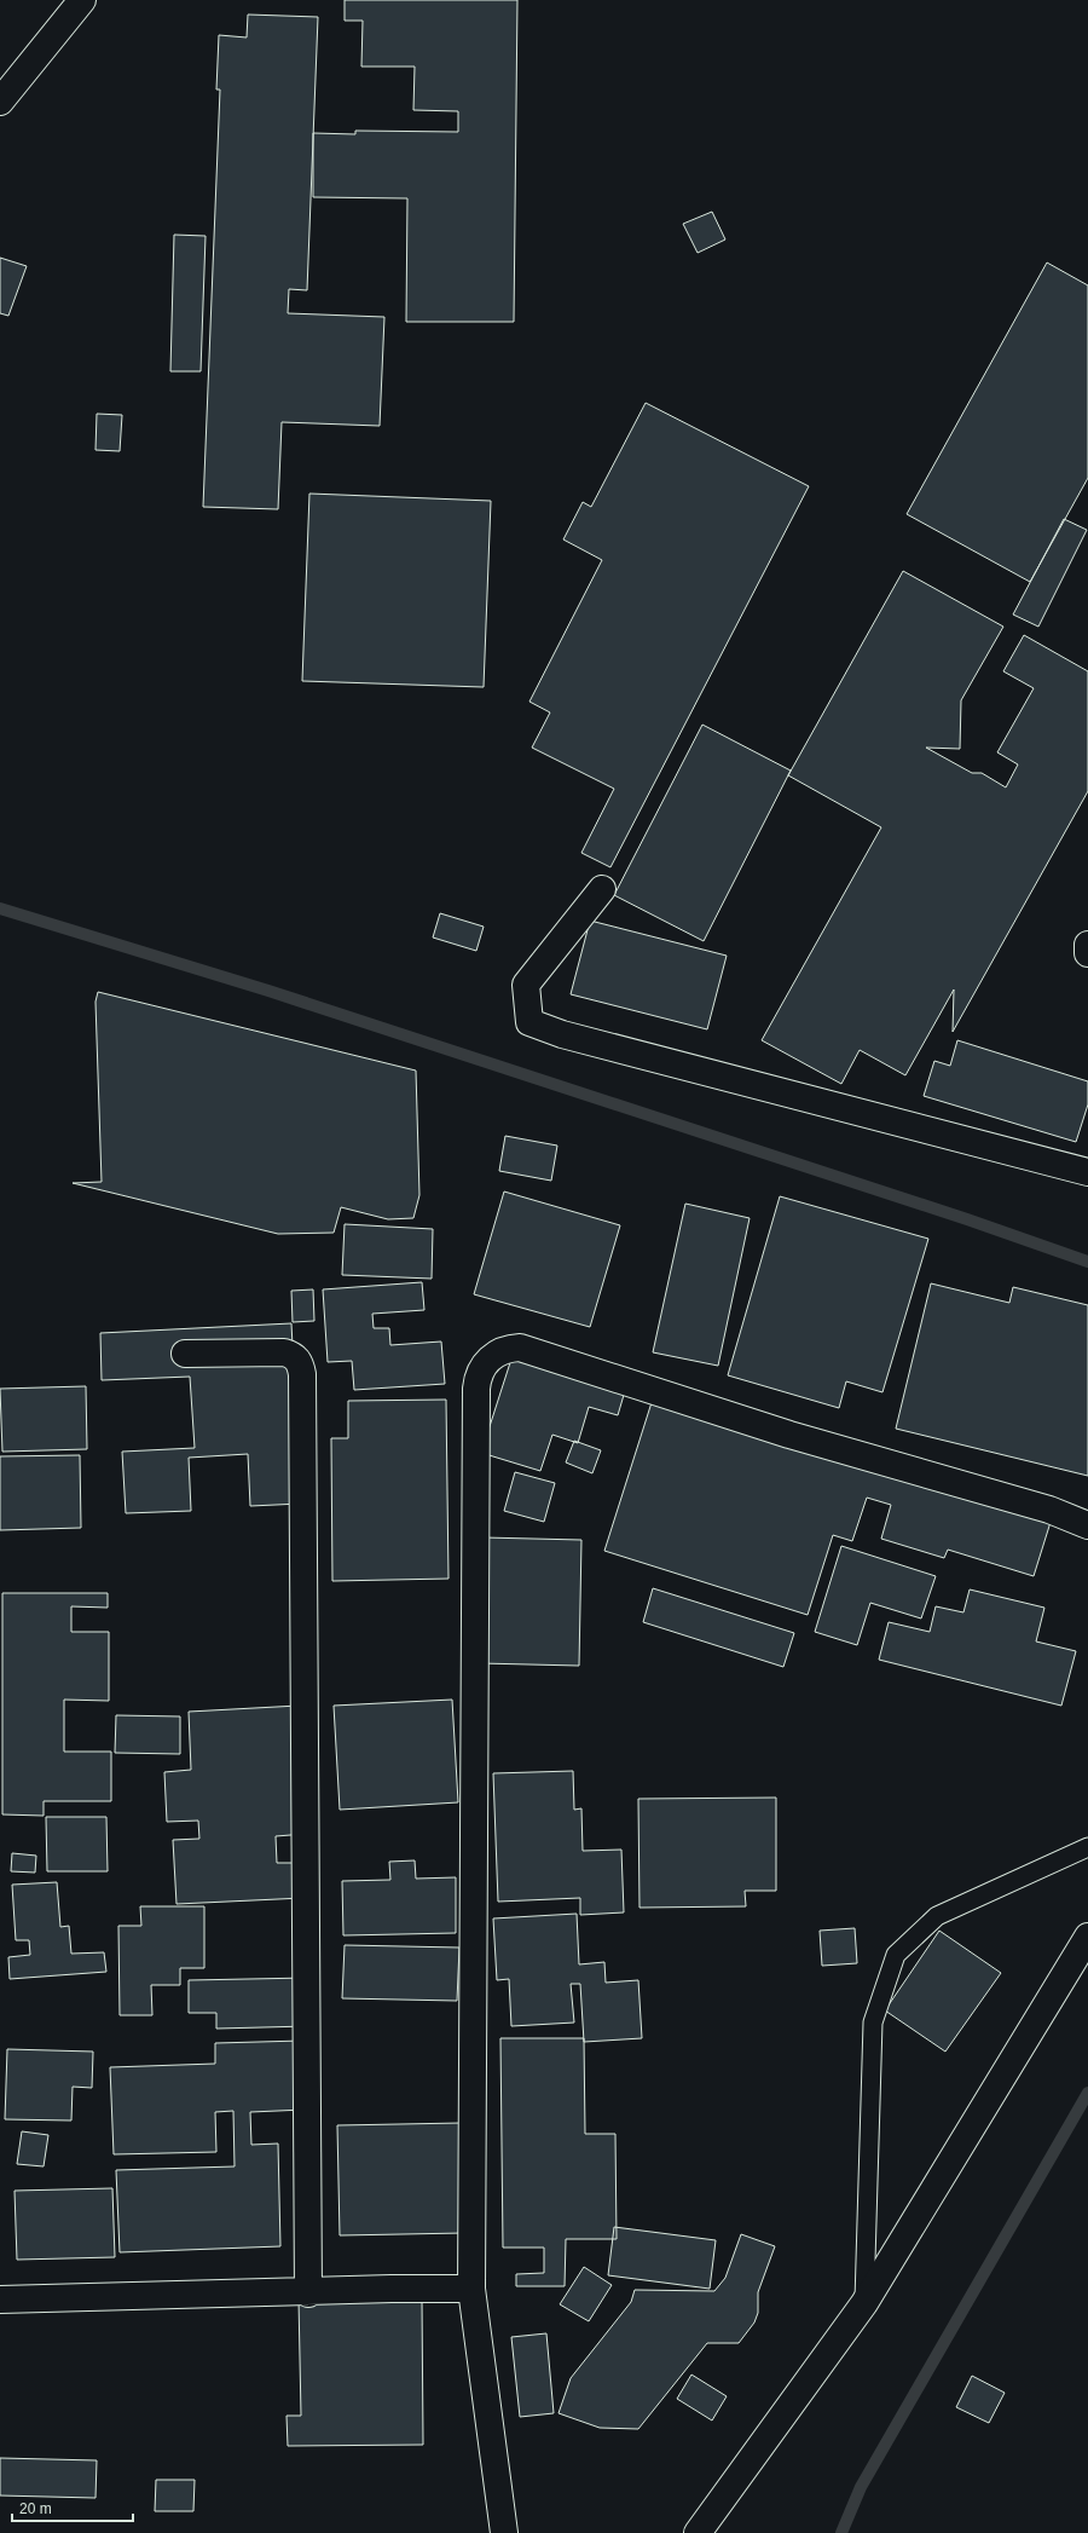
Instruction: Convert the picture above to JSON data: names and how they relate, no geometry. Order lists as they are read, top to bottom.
{
  "scale_bar": "20 m"
}
